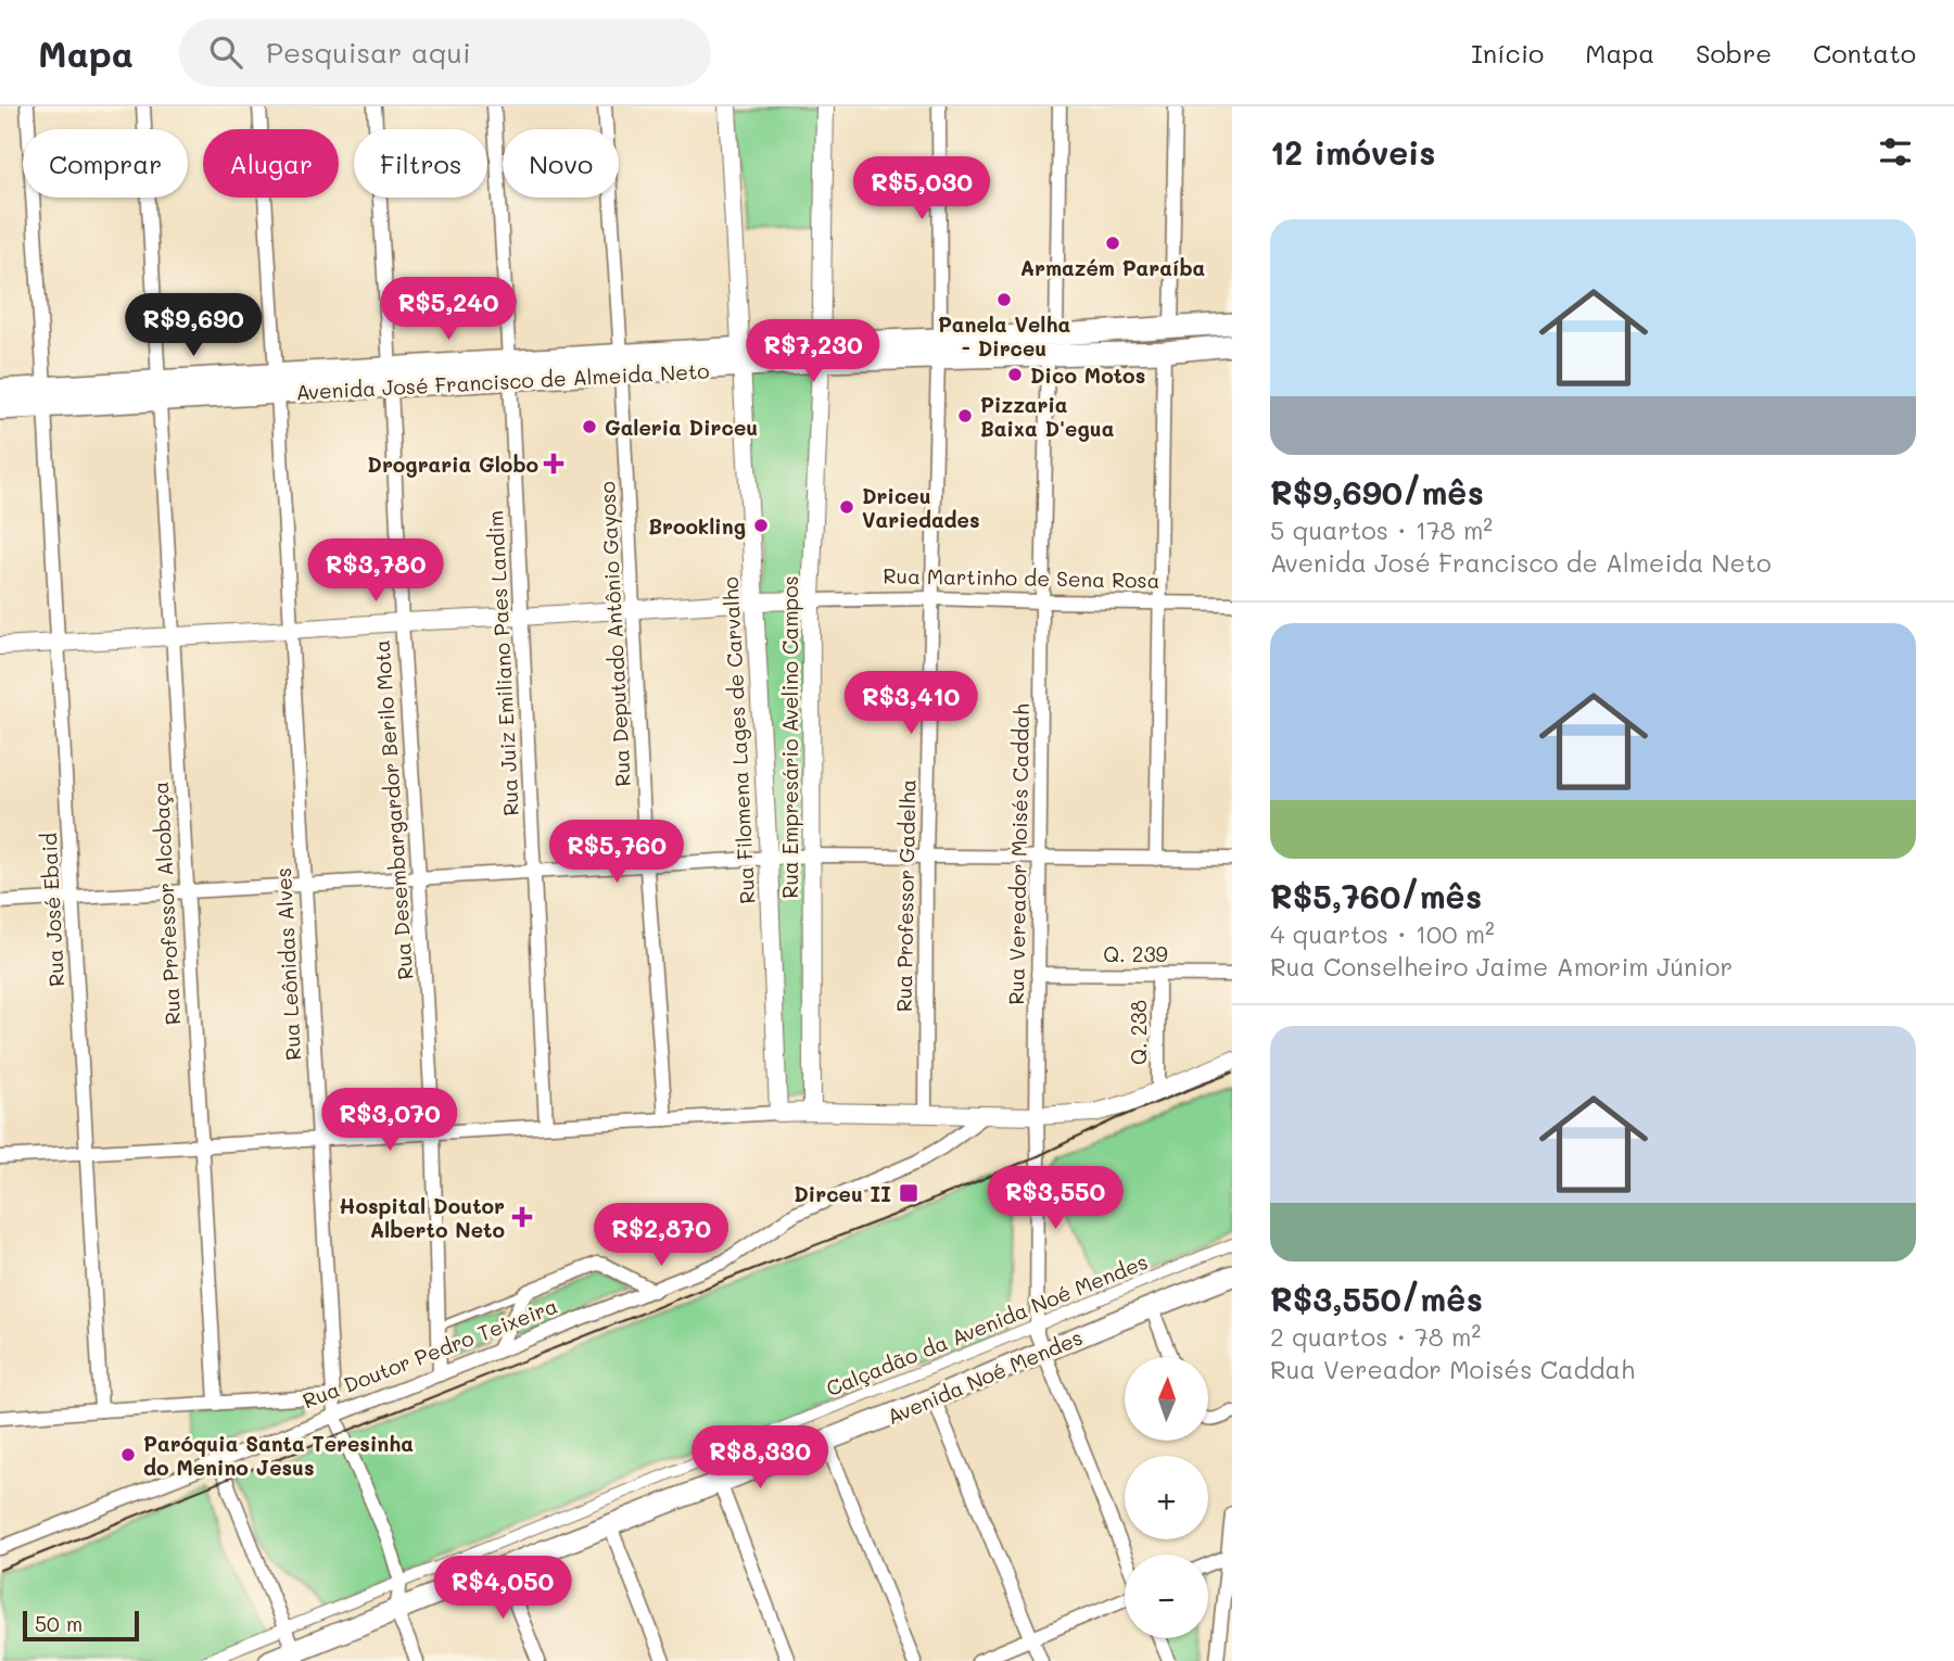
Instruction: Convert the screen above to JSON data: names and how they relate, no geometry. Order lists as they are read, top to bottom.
{
  "streets": {
    "main road": ["Avenida José Francisco de Almeida Neto", "Avenida Noé Mendes"],
    "street": [
      "Rua Martinho de Sena Rosa",
      "Rua Deputado Antônio Gayoso",
      "Rua Juiz Emiliano Paes Landim",
      "Rua Empresário Avelino Campos",
      "Rua Filomena Lages de Carvalho",
      "Rua Desembargardor Berilo Mota",
      "Rua Vereador Moisés Caddah",
      "Rua Professor Gadelha",
      "Rua Professor Alcobaça",
      "Rua José Ebaid",
      "Q. 239",
      "Rua Leônidas Alves",
      "Q. 238",
      "Calçadão da Avenida Noé Mendes",
      "Rua Doutor Pedro Teixeira"
    ]
  },
  "crossings": [
    ["Avenida José Francisco de Almeida Neto", "Rua Deputado Antônio Gayoso"],
    ["Avenida José Francisco de Almeida Neto", "Rua Juiz Emiliano Paes Landim"],
    ["Avenida José Francisco de Almeida Neto", "Rua Empresário Avelino Campos"],
    ["Avenida José Francisco de Almeida Neto", "Rua Filomena Lages de Carvalho"],
    ["Avenida José Francisco de Almeida Neto", "Rua Desembargardor Berilo Mota"],
    ["Avenida José Francisco de Almeida Neto", "Rua Vereador Moisés Caddah"],
    ["Avenida José Francisco de Almeida Neto", "Rua Professor Gadelha"],
    ["Avenida José Francisco de Almeida Neto", "Rua Professor Alcobaça"],
    ["Avenida José Francisco de Almeida Neto", "Rua José Ebaid"],
    ["Avenida José Francisco de Almeida Neto", "Rua Leônidas Alves"],
    ["Rua Martinho de Sena Rosa", "Rua Empresário Avelino Campos"],
    ["Rua Martinho de Sena Rosa", "Rua Vereador Moisés Caddah"],
    ["Rua Martinho de Sena Rosa", "Rua Professor Gadelha"],
    ["Rua Desembargardor Berilo Mota", "Rua Doutor Pedro Teixeira"],
    ["Rua Vereador Moisés Caddah", "Q. 239"],
    ["Rua Vereador Moisés Caddah", "Calçadão da Avenida Noé Mendes"],
    ["Rua Vereador Moisés Caddah", "Avenida Noé Mendes"],
    ["Q. 239", "Q. 238"],
    ["Rua Leônidas Alves", "Calçadão da Avenida Noé Mendes"],
    ["Rua Leônidas Alves", "Rua Doutor Pedro Teixeira"],
    ["Rua Leônidas Alves", "Avenida Noé Mendes"]
  ],
  "places": {
    "other": [
      "Armazém Paraíba",
      "Panela Velha - Dirceu",
      "Dico Motos",
      "Pizzaria Baixa D'egua",
      "Galeria Dirceu",
      "Driceu Variedades",
      "Brookling",
      "Paróquia Santa Teresinha do Menino Jesus"
    ],
    "health": ["Drograria Globo", "Hospital Doutor Alberto Neto"],
    "transit": ["Dirceu II"]
  },
  "scale_bar": "50 m",
  "north": "top",
  "page": {
    "header": "Mapa",
    "search": "Pesquisar aqui",
    "nav": [
      "Início",
      "Mapa",
      "Sobre",
      "Contato"
    ],
    "heading": "12 imóveis",
    "chip": [
      "Comprar",
      "Alugar",
      "Filtros",
      "Novo"
    ],
    "price": [
      "R$5,030",
      "R$5,240",
      "R$9,690",
      "R$7,230",
      "R$3,780",
      "R$3,410",
      "R$5,760",
      "R$3,070",
      "R$3,550",
      "R$2,870",
      "R$8,330",
      "R$4,050"
    ],
    "list": [
      {
        "name": "R$9,690/mês",
        "note": "5 quartos · 178 m² · Avenida José Francisco de Almeida Neto"
      },
      {
        "name": "R$5,760/mês",
        "note": "4 quartos · 100 m² · Rua Conselheiro Jaime Amorim Júnior"
      },
      {
        "name": "R$3,550/mês",
        "note": "2 quartos · 78 m² · Rua Vereador Moisés Caddah"
      }
    ],
    "map_buttons": ["+", "−"],
    "scale": "50 m"
  }
}
